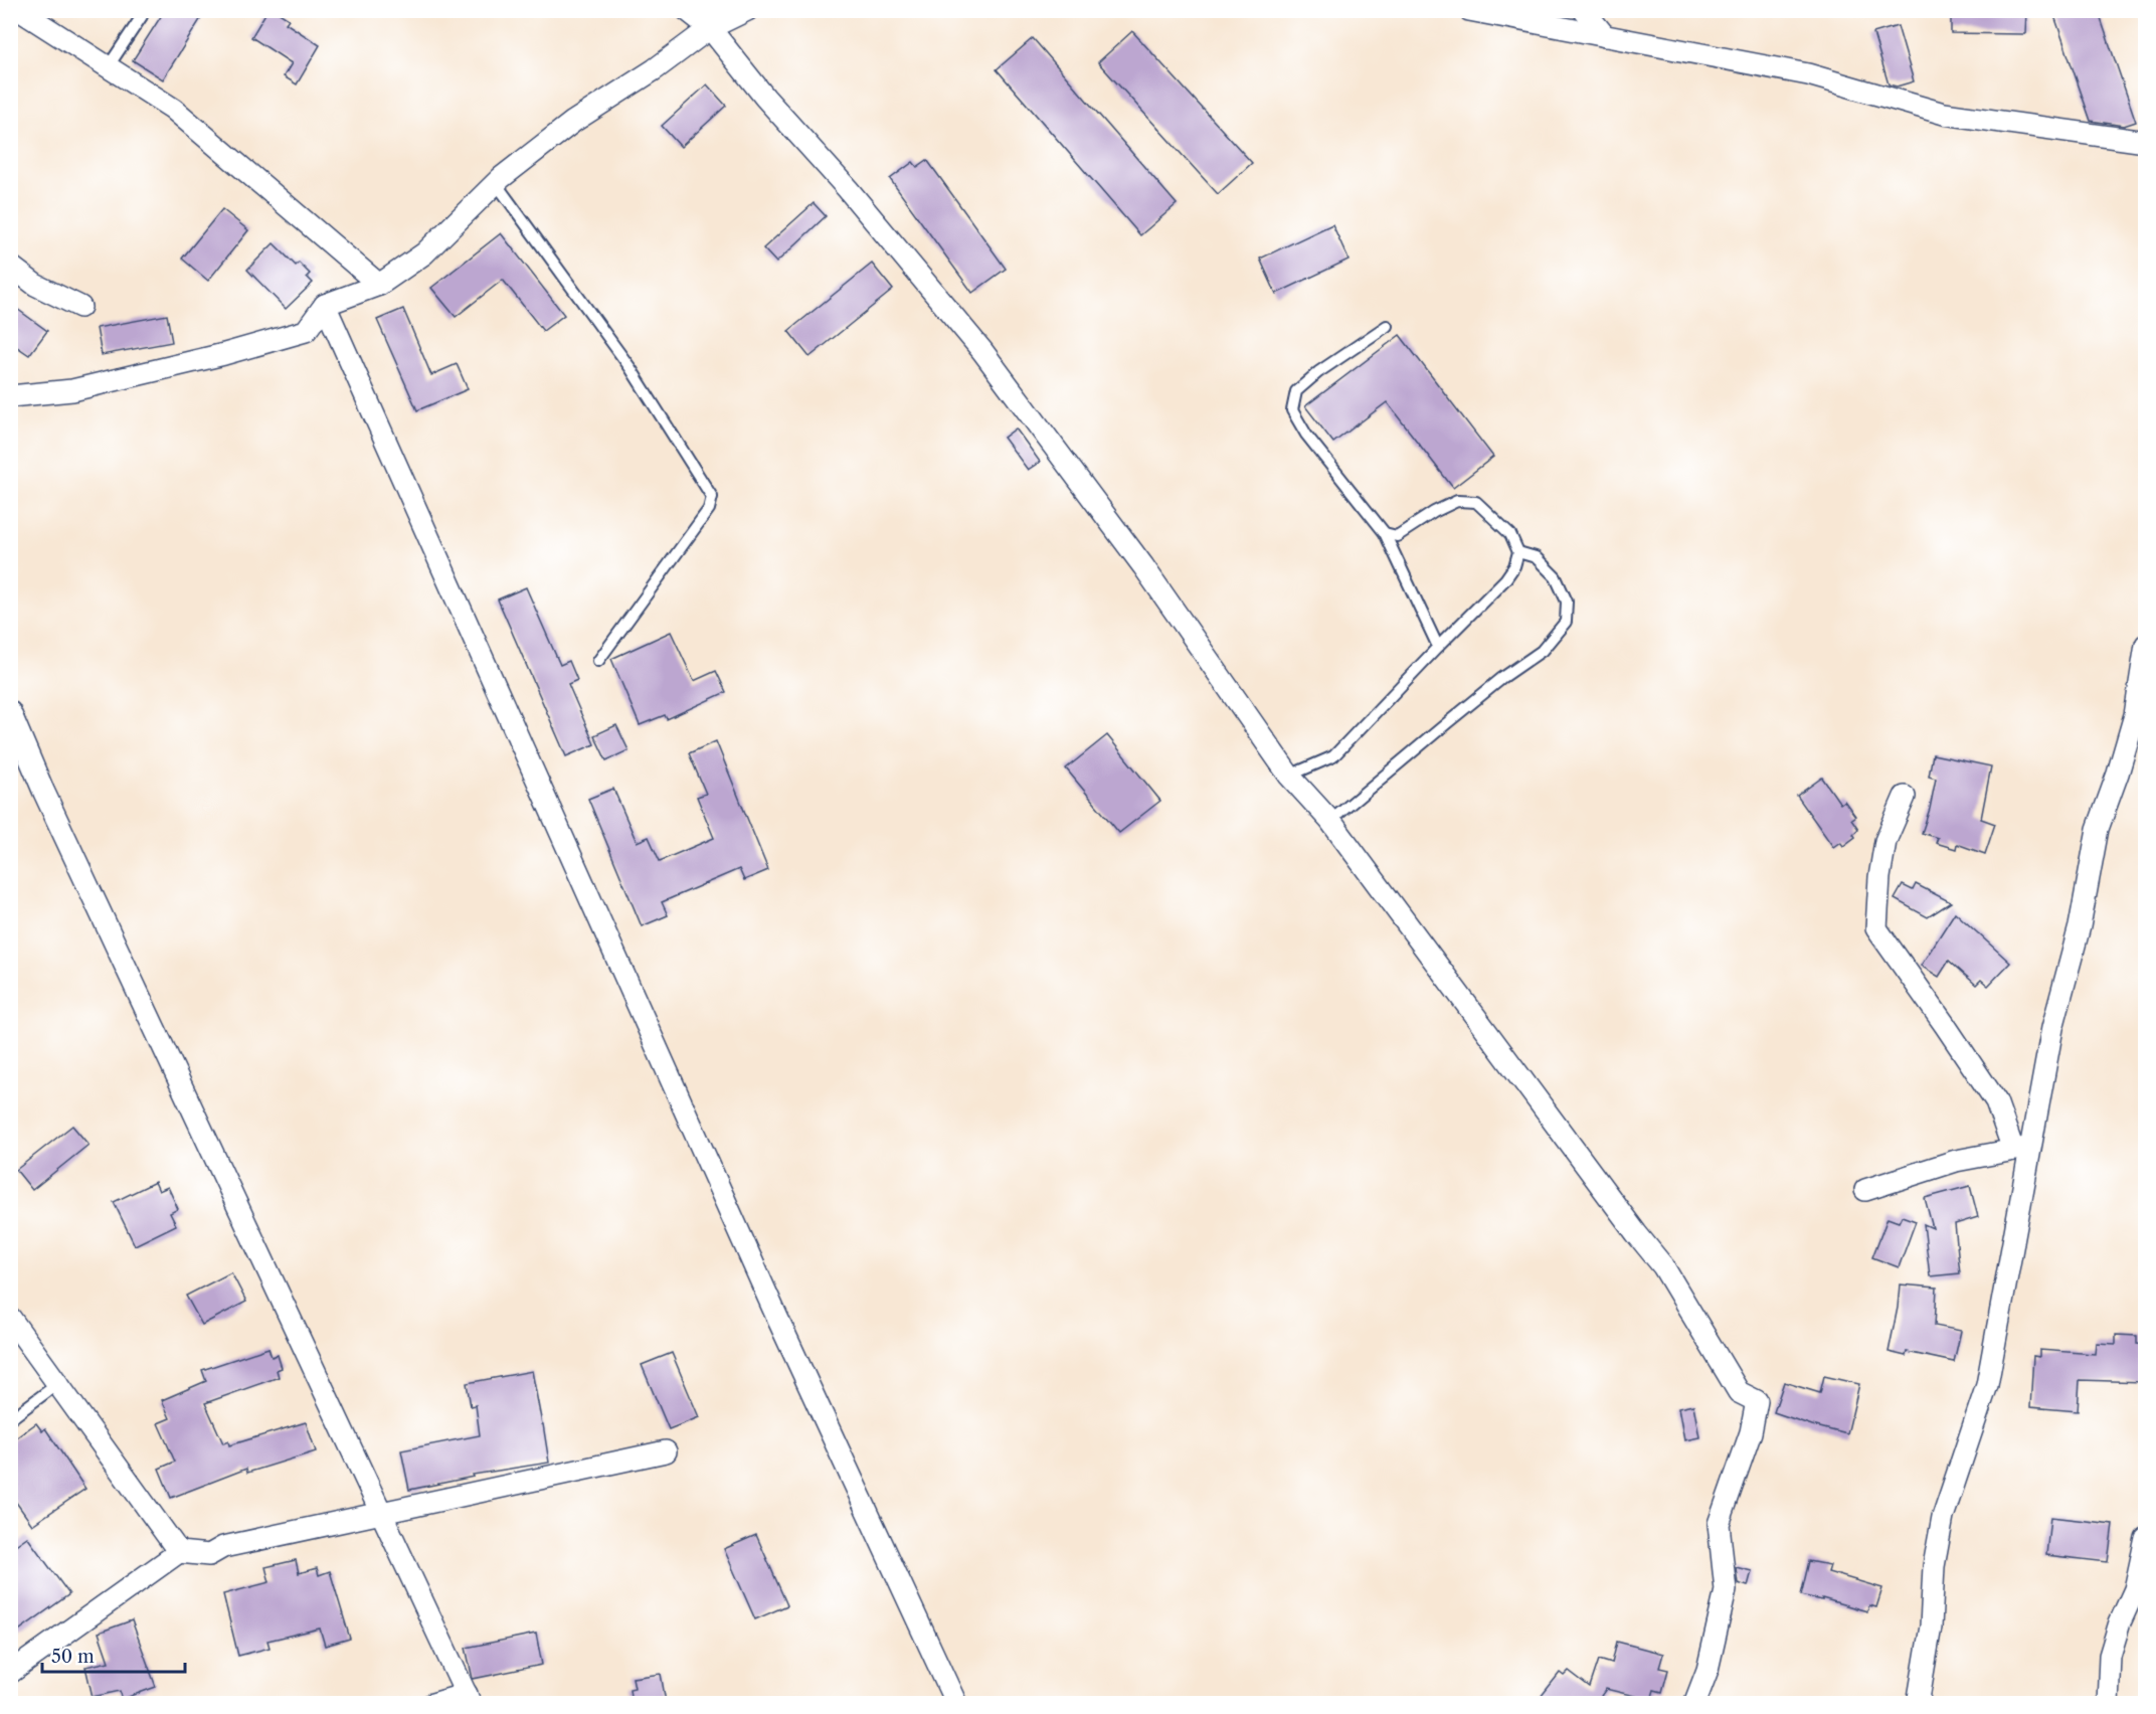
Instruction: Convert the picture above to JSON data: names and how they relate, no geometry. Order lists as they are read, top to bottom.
{
  "scale_bar": "50 m"
}
